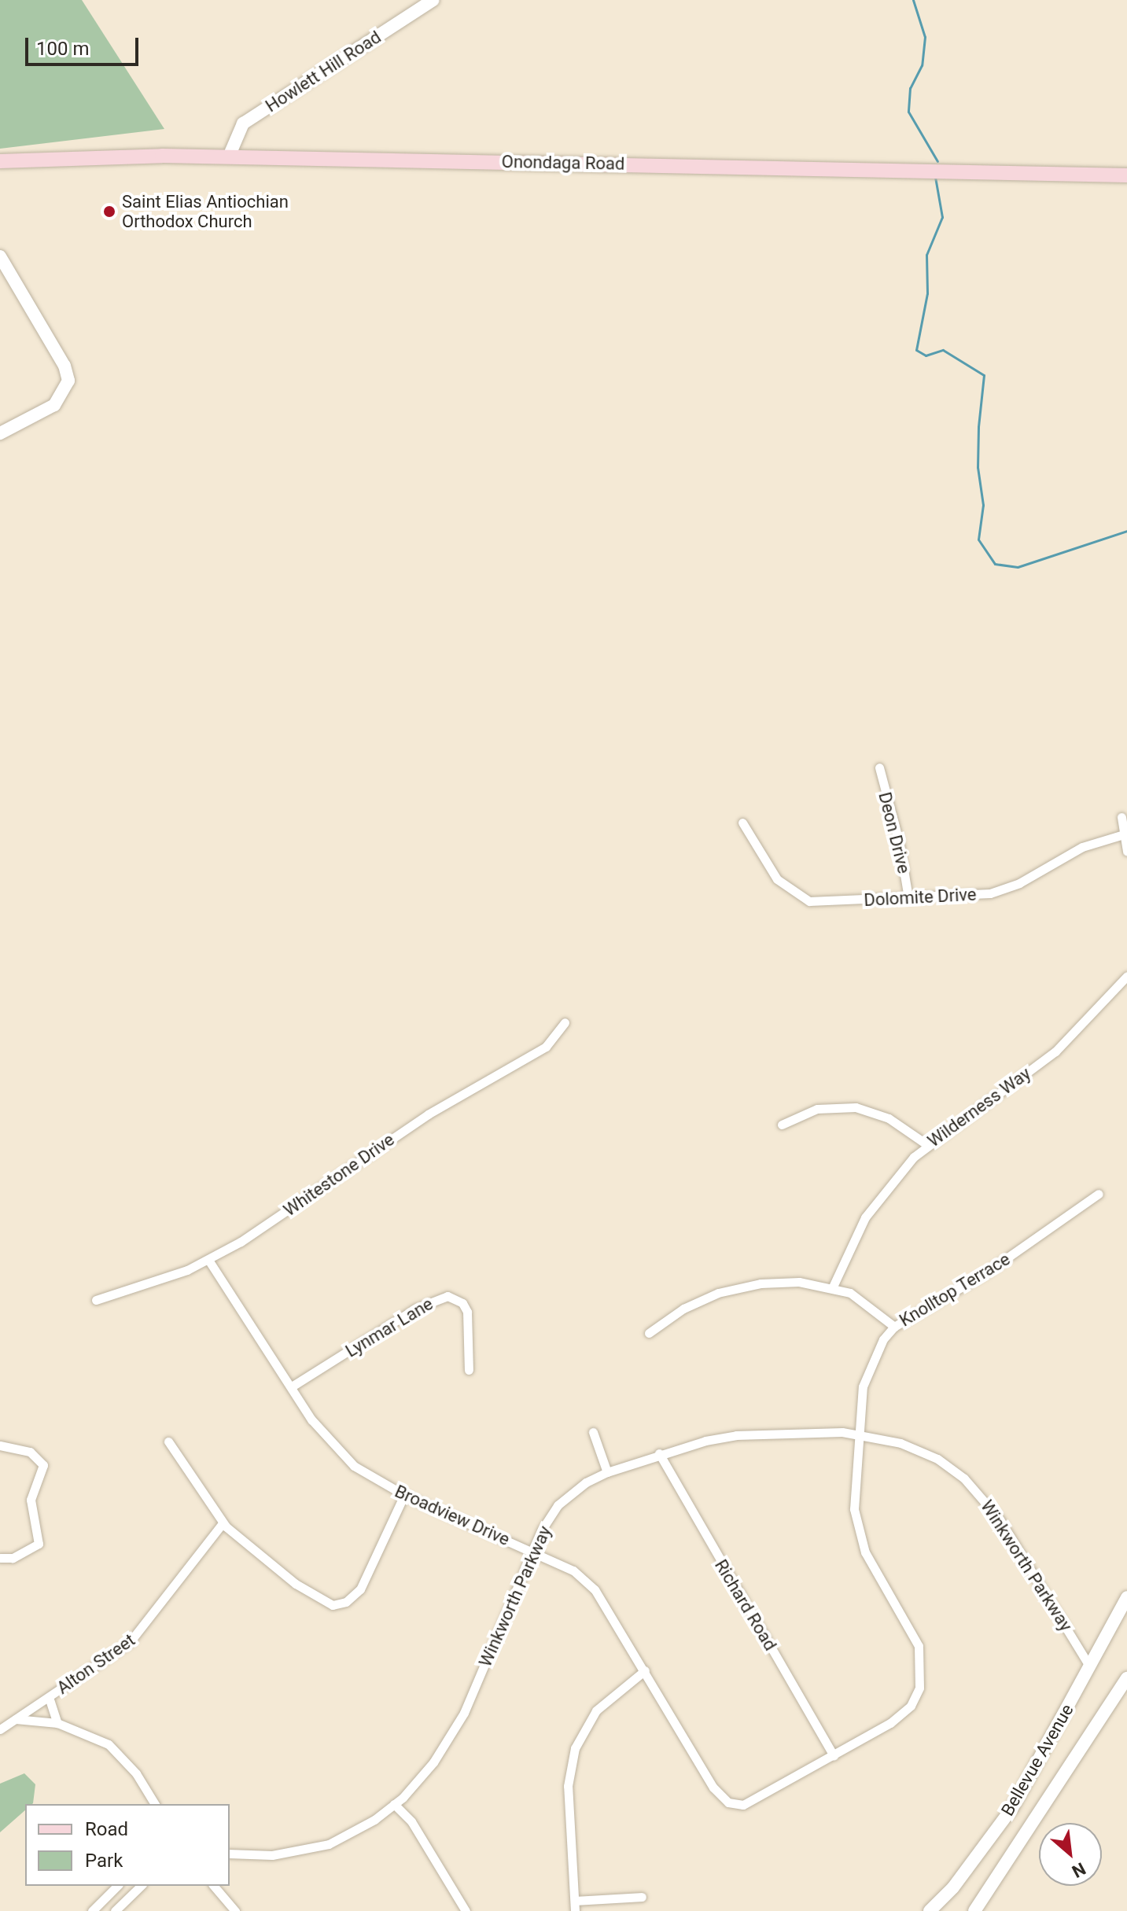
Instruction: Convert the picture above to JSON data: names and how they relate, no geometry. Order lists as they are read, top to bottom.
{
  "streets": {
    "main road": ["Onondaga Road"],
    "street": [
      "Howlett Hill Road",
      "Deon Drive",
      "Dolomite Drive",
      "Wilderness Way",
      "Whitestone Drive",
      "Knolltop Terrace",
      "Lynmar Lane",
      "Broadview Drive",
      "Winkworth Parkway",
      "Richard Road",
      "Alton Street",
      "Bellevue Avenue"
    ]
  },
  "crossings": [
    ["Howlett Hill Road", "Onondaga Road"],
    ["Deon Drive", "Dolomite Drive"],
    ["Whitestone Drive", "Broadview Drive"],
    ["Knolltop Terrace", "Broadview Drive"],
    ["Knolltop Terrace", "Winkworth Parkway"],
    ["Knolltop Terrace", "Richard Road"],
    ["Lynmar Lane", "Broadview Drive"],
    ["Broadview Drive", "Winkworth Parkway"],
    ["Winkworth Parkway", "Richard Road"],
    ["Winkworth Parkway", "Bellevue Avenue"]
  ],
  "places": ["Saint Elias Antiochian Orthodox Church"],
  "legend": ["Road", "Park"],
  "scale_bar": "100 m",
  "north": "bottom right"
}
